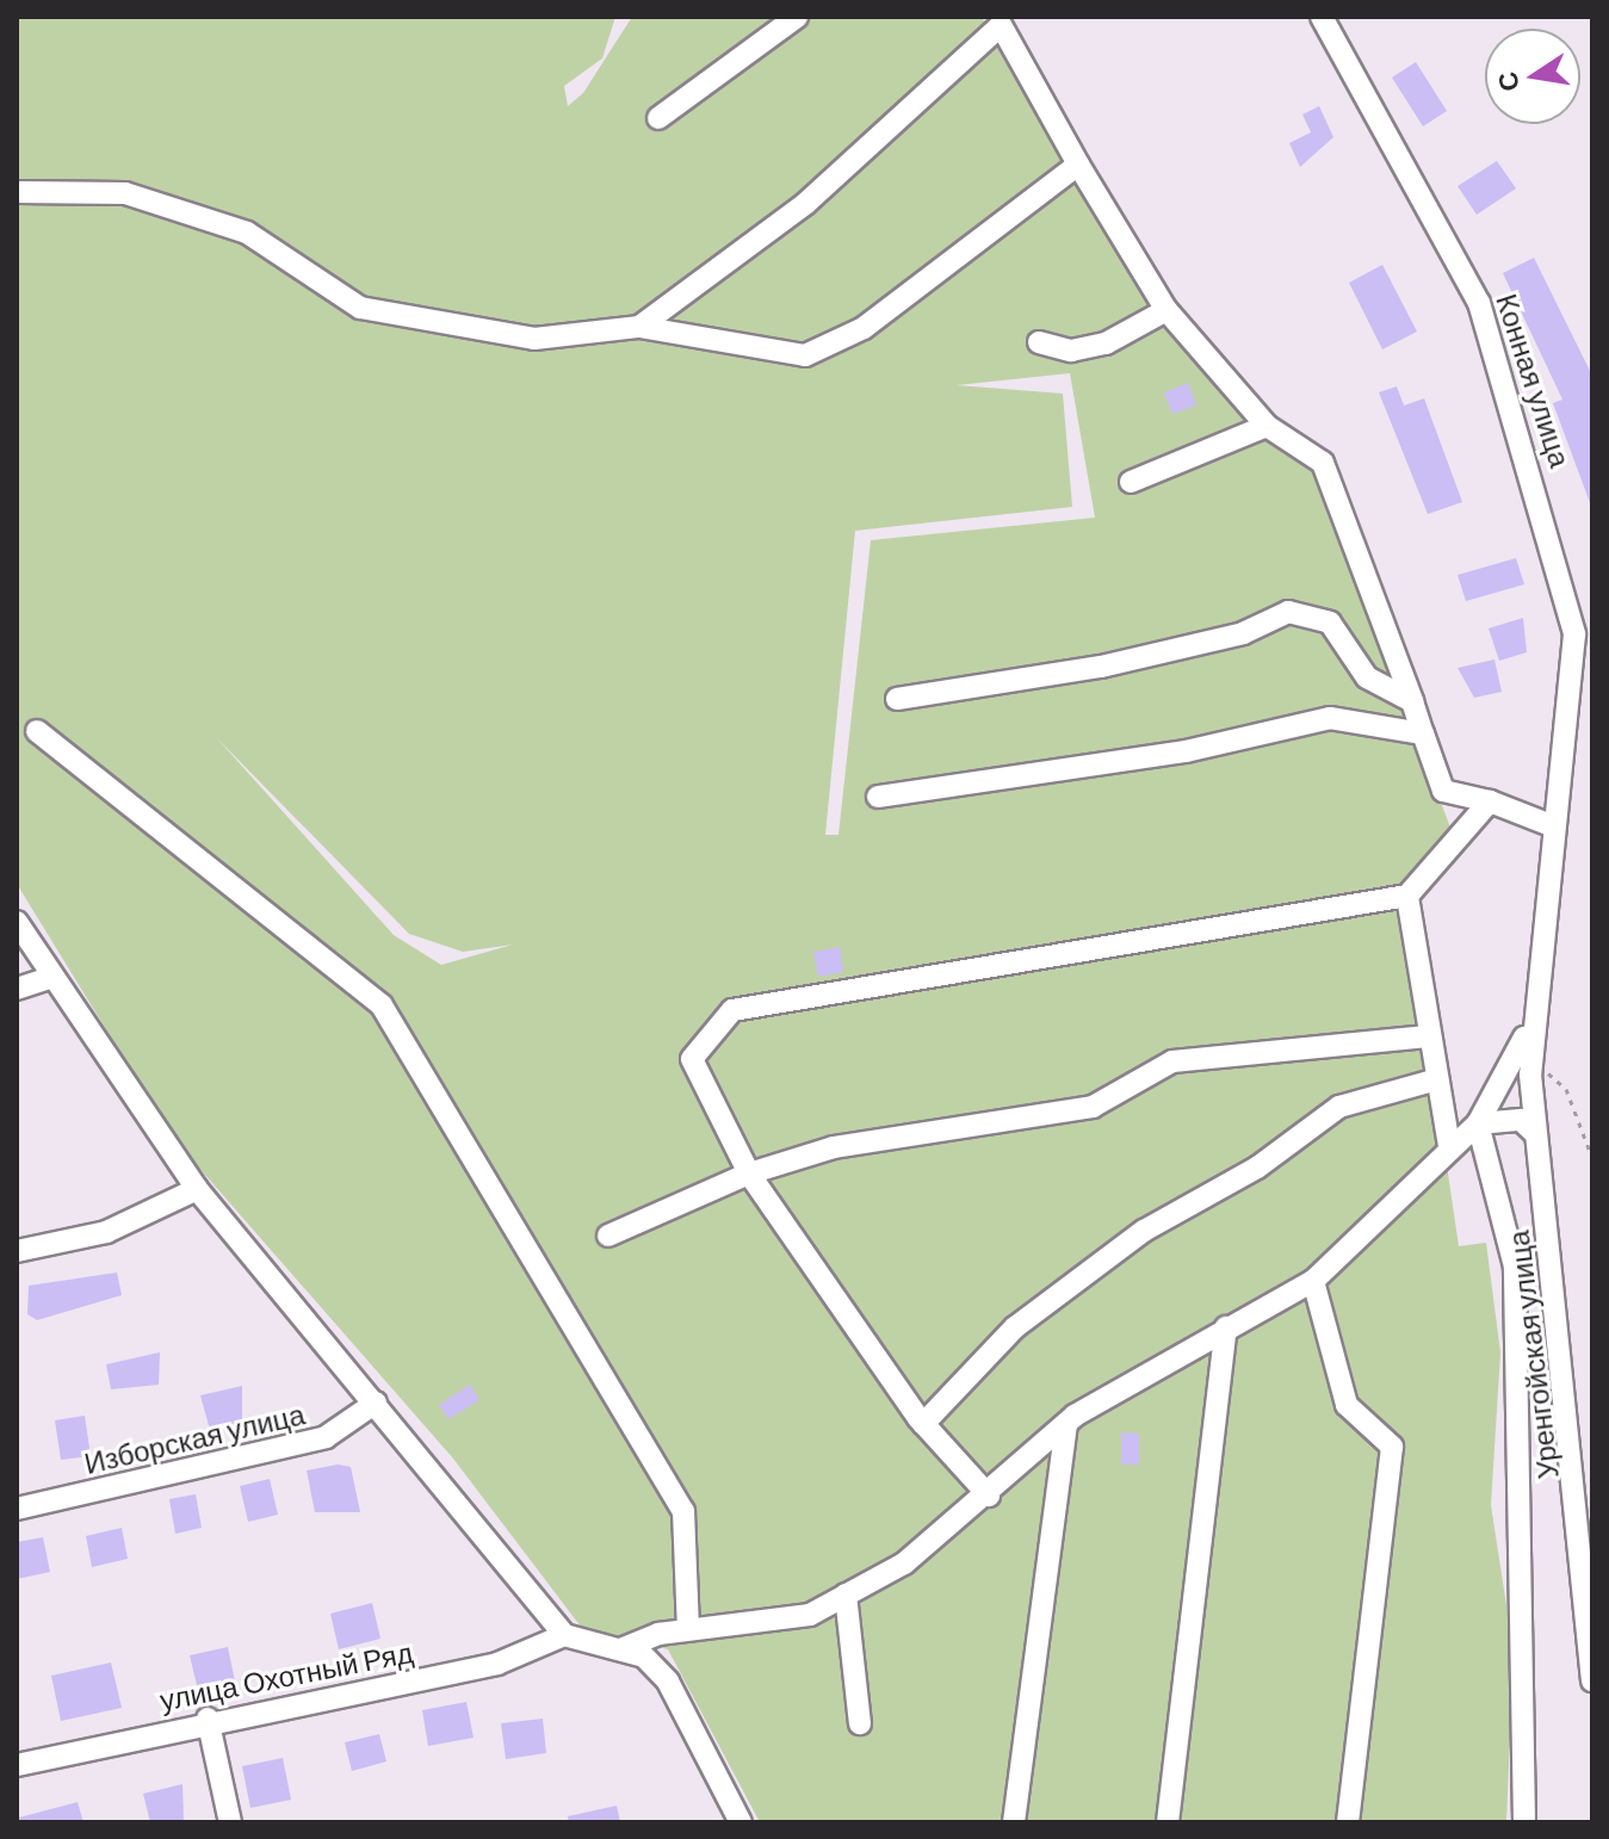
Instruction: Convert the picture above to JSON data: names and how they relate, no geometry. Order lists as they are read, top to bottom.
{
  "streets": {
    "street": [
      "Конная улица",
      "Уренгойская улица",
      "Изборская улица",
      "улица Охотный Ряд"
    ]
  },
  "crossings": [
    ["Конная улица", "Уренгойская улица"]
  ],
  "north": "left"
}
